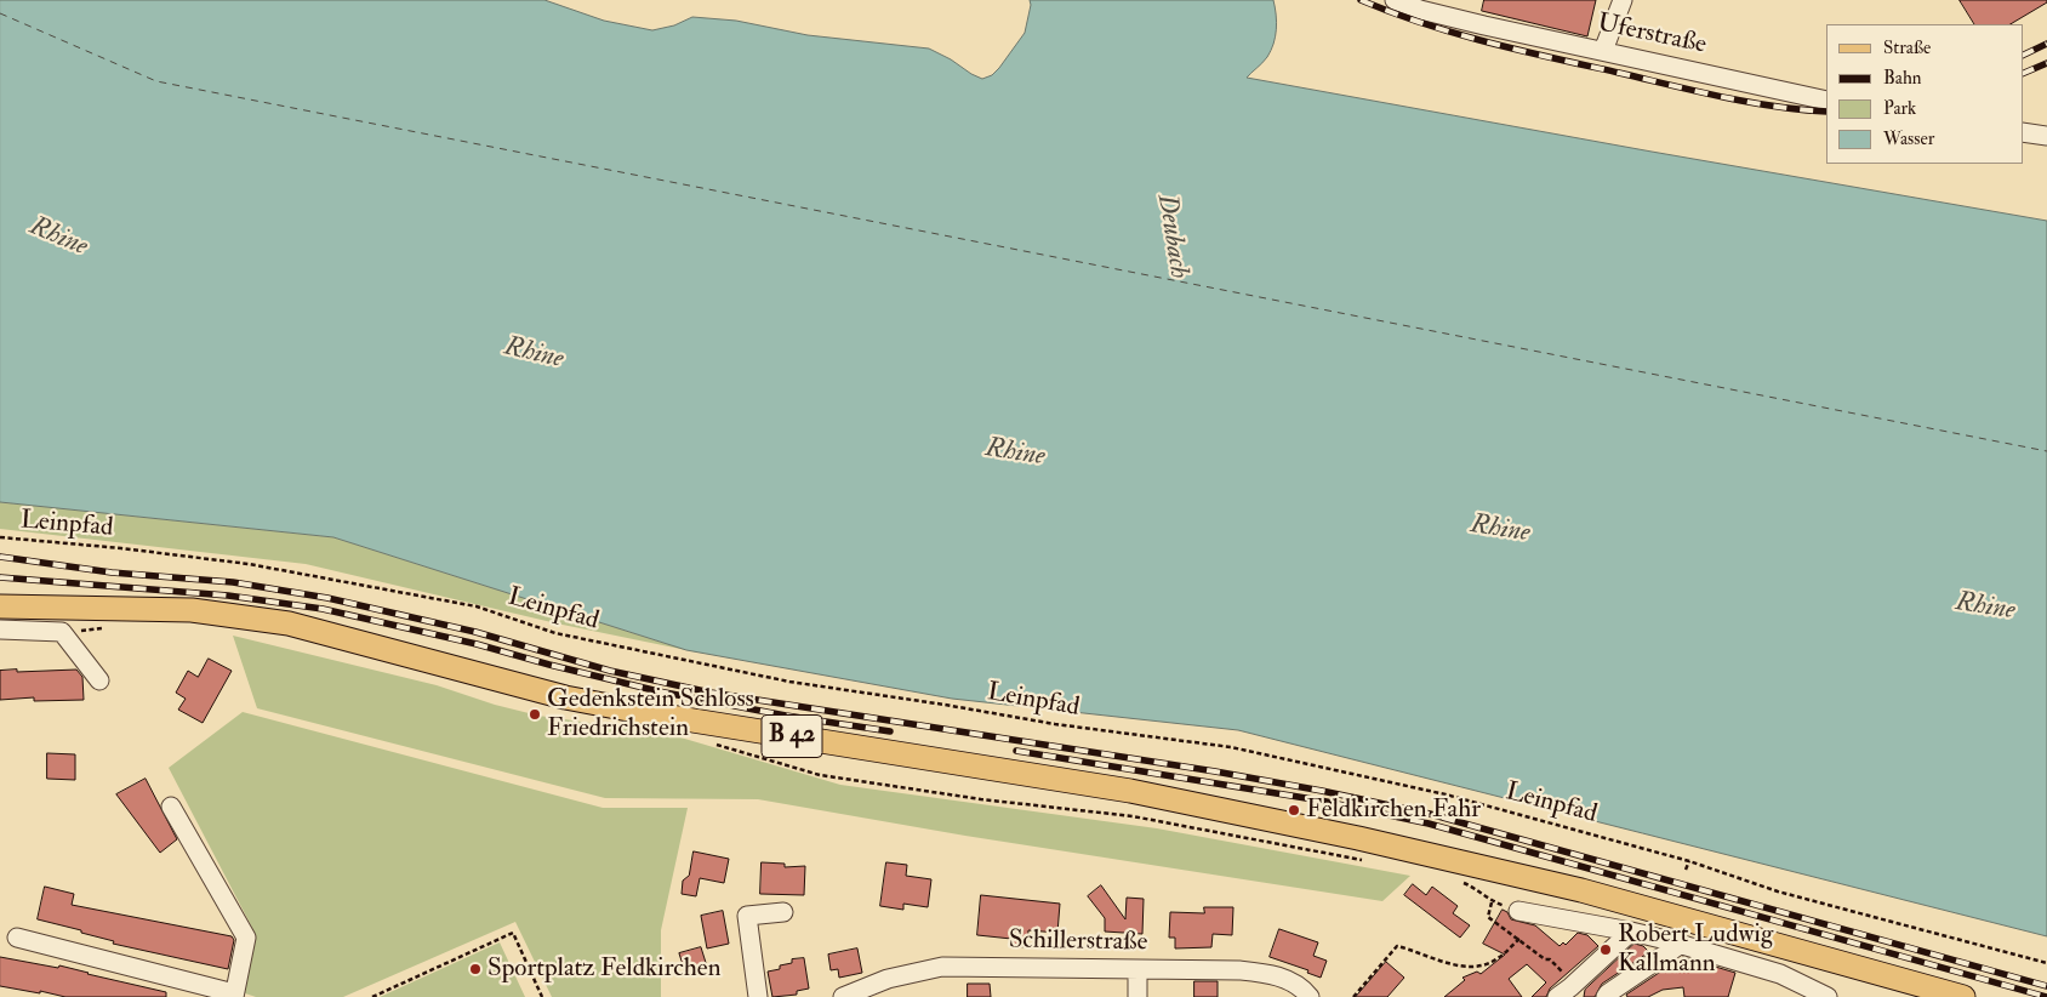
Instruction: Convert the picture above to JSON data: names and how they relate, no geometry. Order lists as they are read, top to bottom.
{
  "streets": {
    "main road": ["B 42"],
    "street": ["Uferstraße", "Schillerstraße"],
    "path": ["Leinpfad"]
  },
  "water": ["Deubach", "Rhine"],
  "places": [
    "Gedenkstein Schloss Friedrichstein",
    "Feldkirchen Fahr",
    "Robert Ludwig Kallmann",
    "Sportplatz Feldkirchen"
  ],
  "legend": [
    "Straße",
    "Bahn",
    "Park",
    "Wasser"
  ]
}
